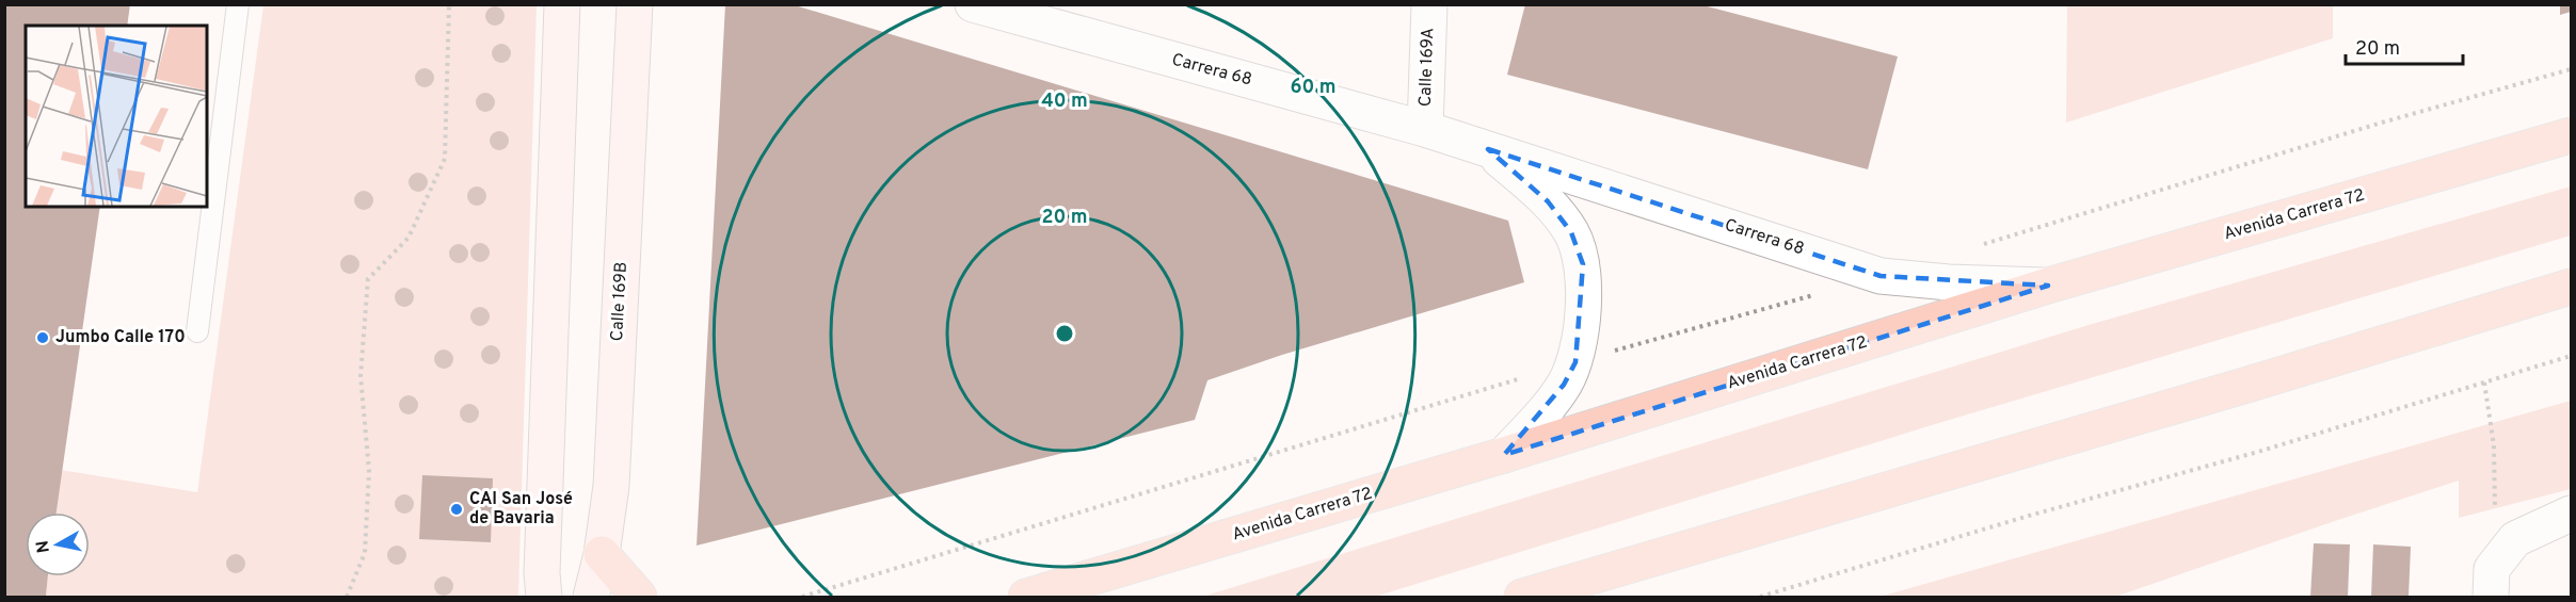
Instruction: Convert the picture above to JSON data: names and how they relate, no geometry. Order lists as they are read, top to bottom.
{
  "streets": {
    "highway": ["Avenida Carrera 72"],
    "main road": ["Calle 169B"],
    "street": ["Calle 169A", "Carrera 68"]
  },
  "crossings": [
    ["Calle 169A", "Carrera 68"],
    ["Carrera 68", "Avenida Carrera 72"]
  ],
  "places": ["Jumbo Calle 170", "CAI San José de Bavaria"],
  "scale_bar": "20 m",
  "north": "left",
  "rings": ["60 m", "40 m", "20 m"]
}
